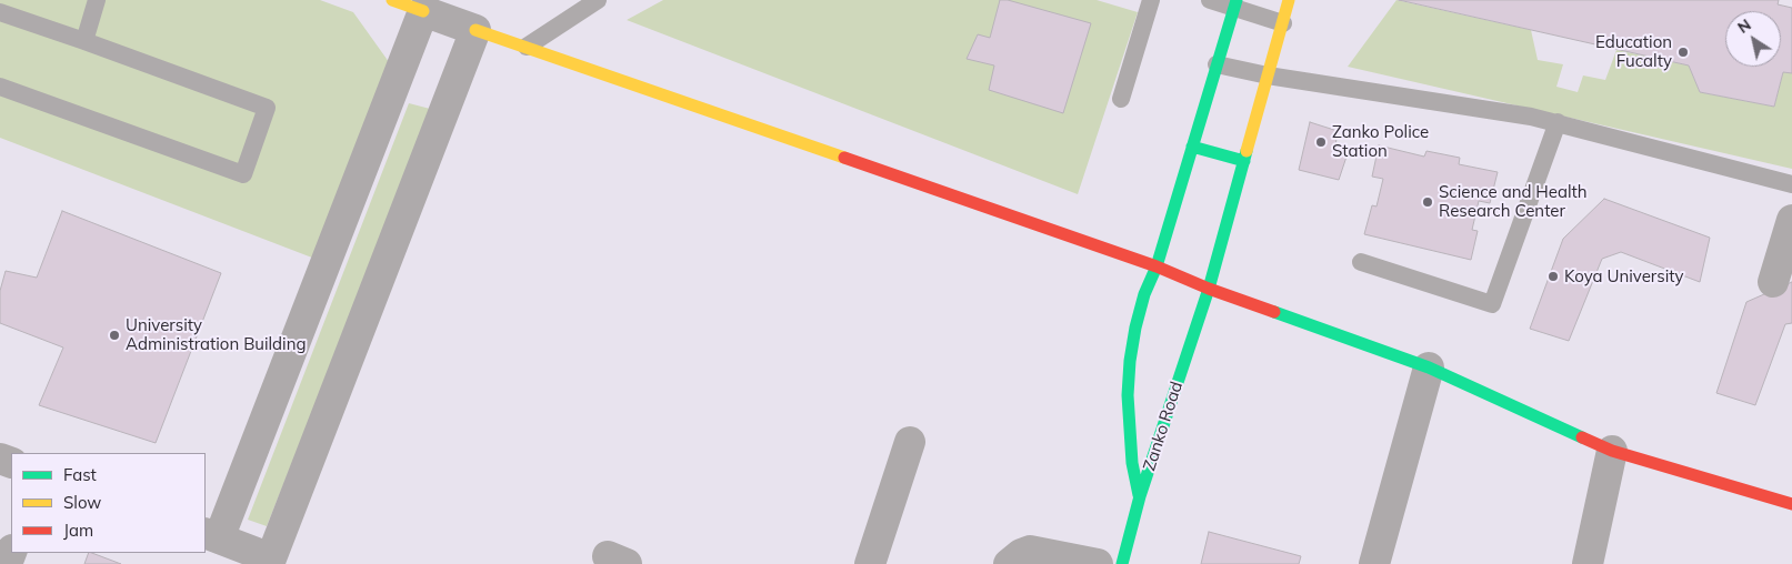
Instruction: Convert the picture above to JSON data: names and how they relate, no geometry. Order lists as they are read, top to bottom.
{
  "streets": {
    "street": ["Zanko Road"]
  },
  "places": [
    "Education Fucalty",
    "Zanko Police Station",
    "Science and Health Research Center",
    "Koya University",
    "University Administration Building"
  ],
  "legend": ["Fast", "Slow", "Jam"],
  "north": "top left"
}
